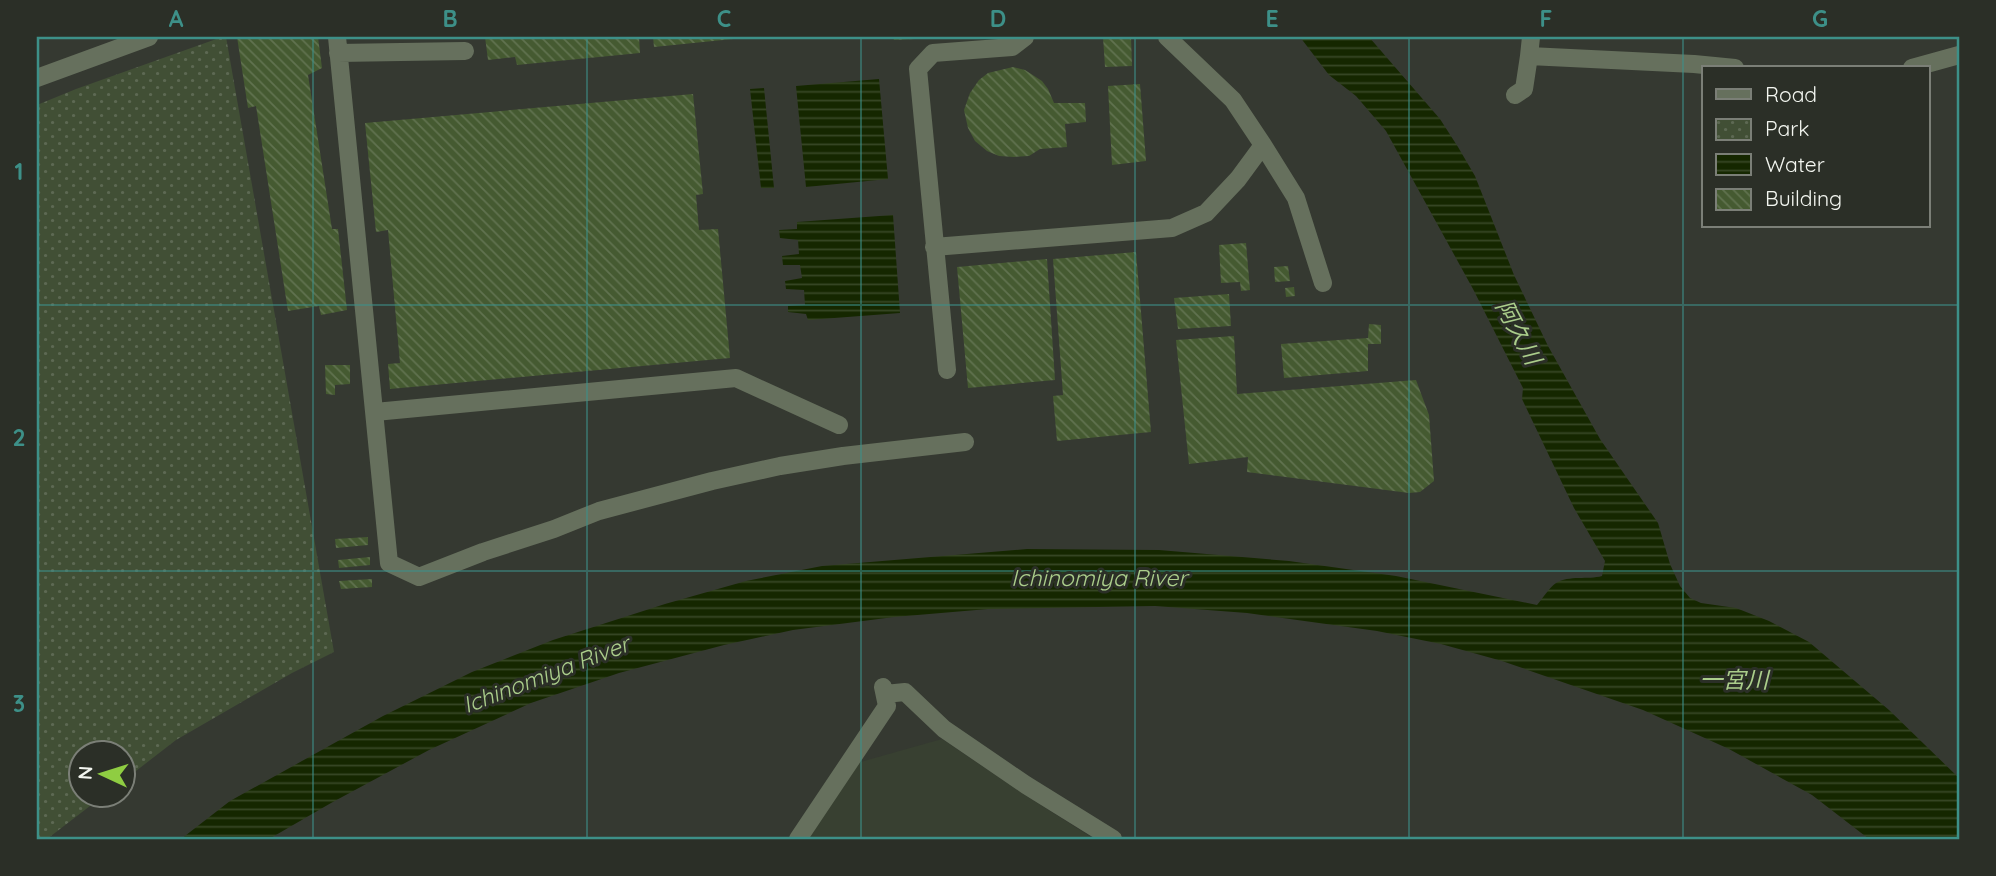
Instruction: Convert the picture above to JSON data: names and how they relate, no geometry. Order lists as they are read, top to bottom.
{
  "water": ["阿久川", "Ichinomiya River", "一宮川"],
  "legend": [
    "Road",
    "Park",
    "Water",
    "Building"
  ],
  "north": "left",
  "grid": {
    "columns": [
      "A",
      "B",
      "C",
      "D",
      "E",
      "F",
      "G"
    ],
    "rows": ["1", "2", "3"]
  }
}
